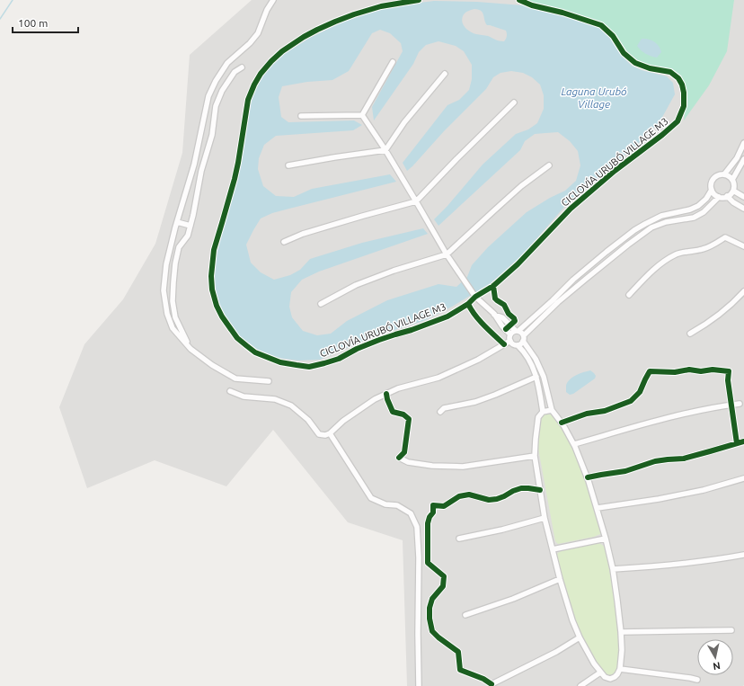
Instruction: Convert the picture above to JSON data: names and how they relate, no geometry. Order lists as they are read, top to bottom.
{
  "streets": {
    "cycle path": ["CICLOVÍA URUBÓ VILLAGE M3"]
  },
  "water": ["Laguna Urubó Village"],
  "scale_bar": "100 m",
  "north": "bottom"
}
